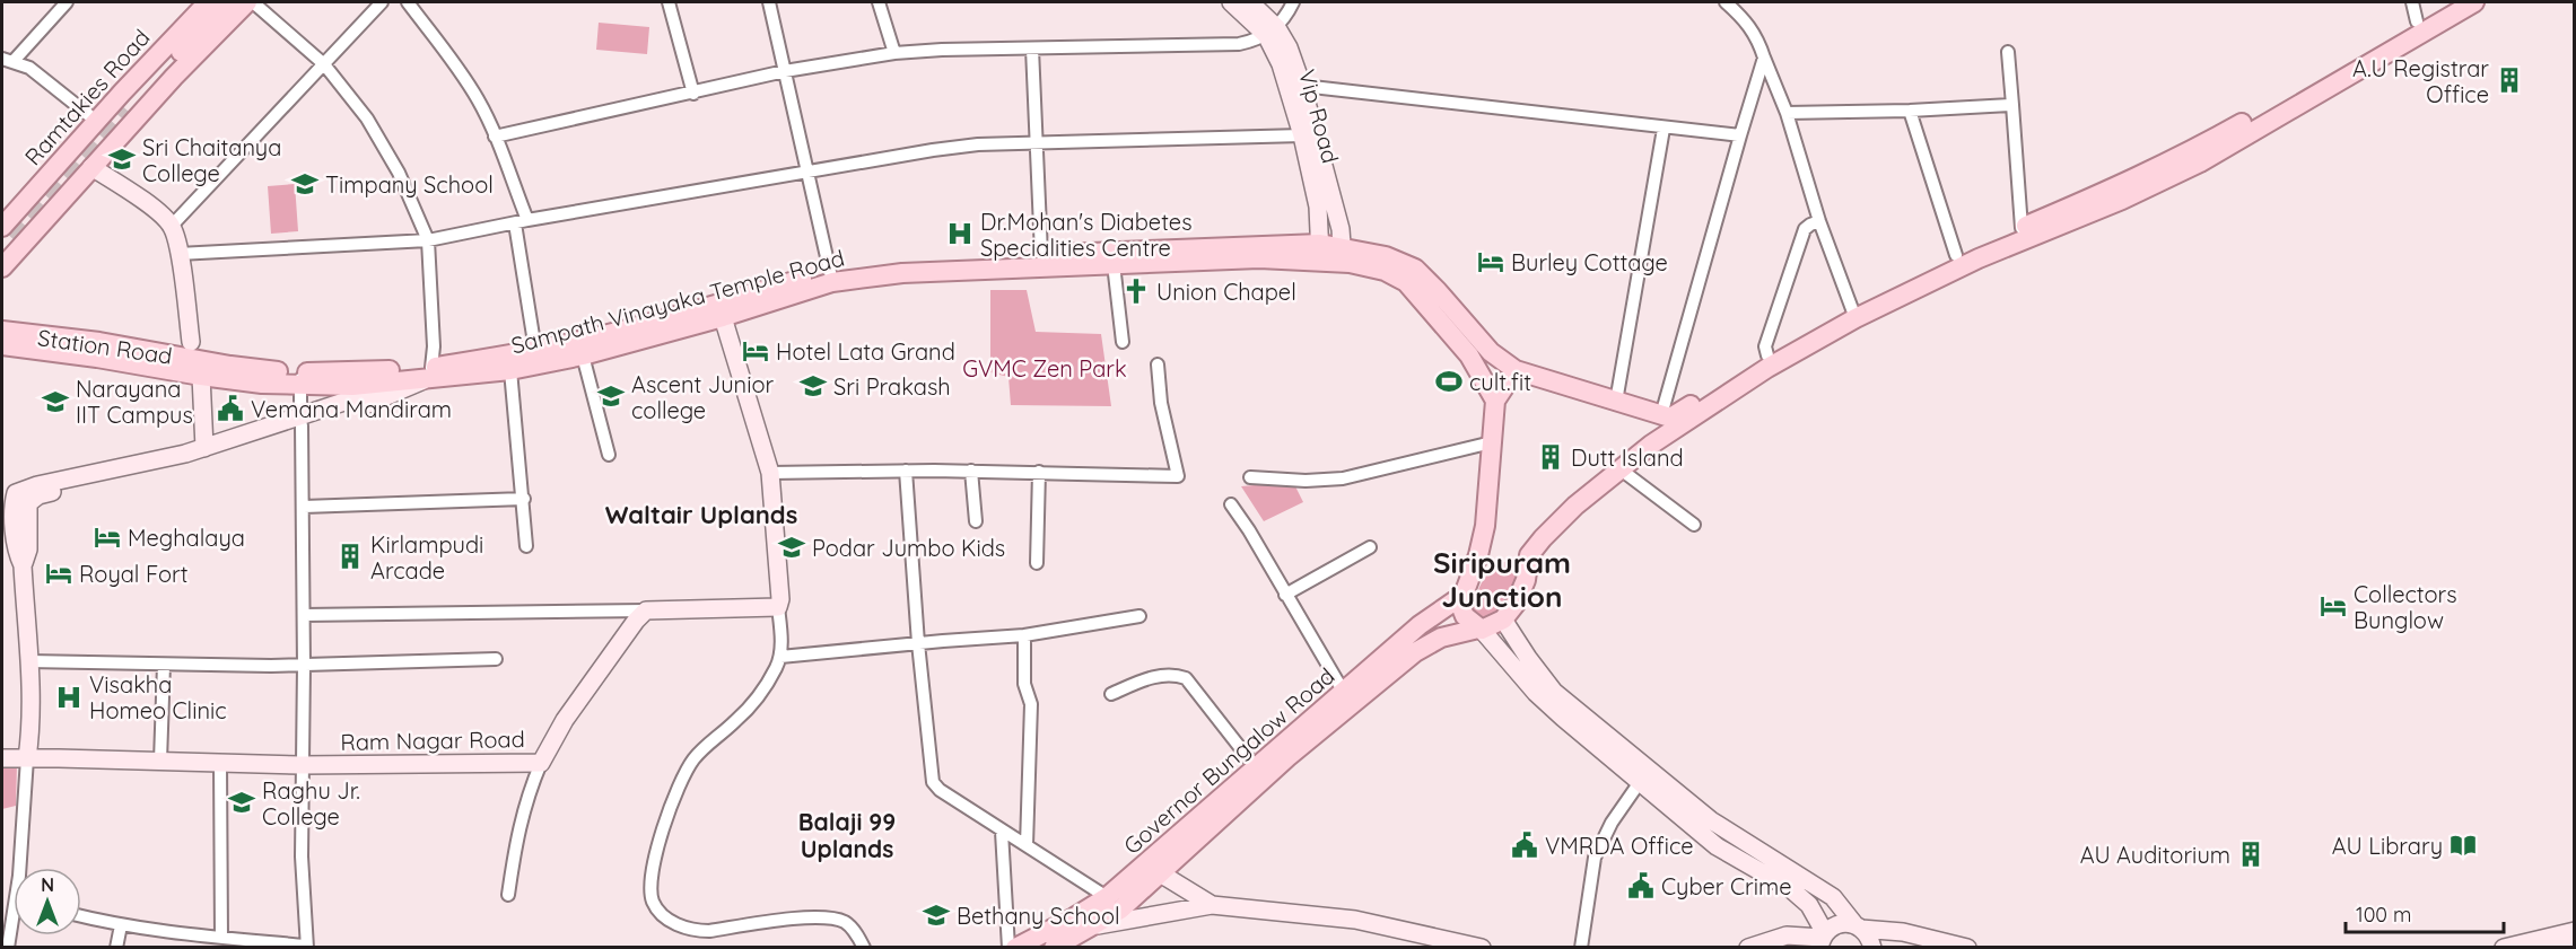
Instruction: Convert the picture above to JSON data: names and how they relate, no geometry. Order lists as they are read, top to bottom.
{
  "streets": {
    "main road": [
      "Ramtakies Road",
      "Sampath Vinayaka Temple Road",
      "Station Road",
      "Governor Bungalow Road"
    ],
    "street": ["Vip Road", "Ram Nagar Road"]
  },
  "crossings": [
    ["Vip Road", "Sampath Vinayaka Temple Road"]
  ],
  "districts": ["Waltair Uplands", "Siripuram Junction", "Balaji 99 Uplands"],
  "parks": ["GVMC Zen Park"],
  "places": {
    "building": [
      "A.U Registrar Office",
      "Dutt Island",
      "Kirlampudi Arcade",
      "AU Auditorium"
    ],
    "school or university": [
      "Sri Chaitanya College",
      "Timpany School",
      "Sri Prakash",
      "Ascent Junior college",
      "Narayana IIT Campus",
      "Podar Jumbo Kids",
      "Raghu Jr. College",
      "Bethany School"
    ],
    "hospital": ["Dr.Mohan's Diabetes Specialities Centre", "Visakha Homeo Clinic"],
    "hotel": [
      "Burley Cottage",
      "Hotel Lata Grand",
      "Meghalaya",
      "Royal Fort",
      "Collectors Bunglow"
    ],
    "church": ["Union Chapel"],
    "sports": ["cult.fit"],
    "public building": ["Vemana Mandiram", "VMRDA Office", "Cyber Crime"],
    "library": ["AU Library"]
  },
  "scale_bar": "100 m",
  "north": "top"
}
